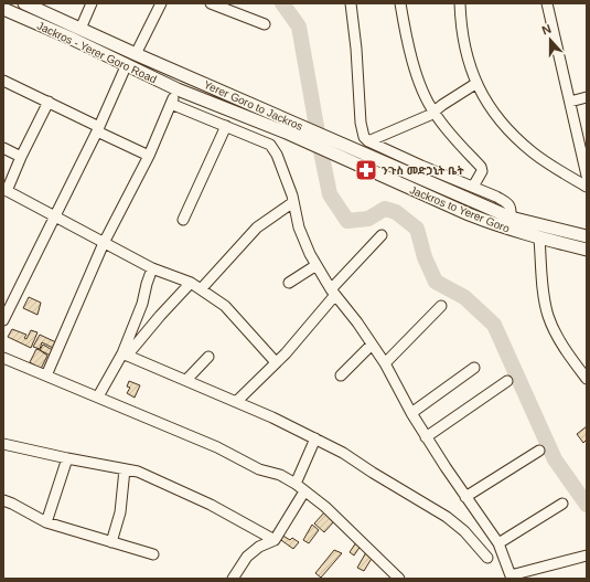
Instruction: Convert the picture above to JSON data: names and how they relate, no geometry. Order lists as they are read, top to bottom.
{
  "streets": {
    "main road": ["Jackros - Yerer Goro Road", "Yerer Goro to Jackros", "Jackros to Yerer Goro"]
  },
  "crossings": [
    ["Jackros - Yerer Goro Road", "Jackros to Yerer Goro"]
  ],
  "places": {
    "pharmacy": ["ንጉስ መድኃኒት ቤት"]
  },
  "north": "top"
}
